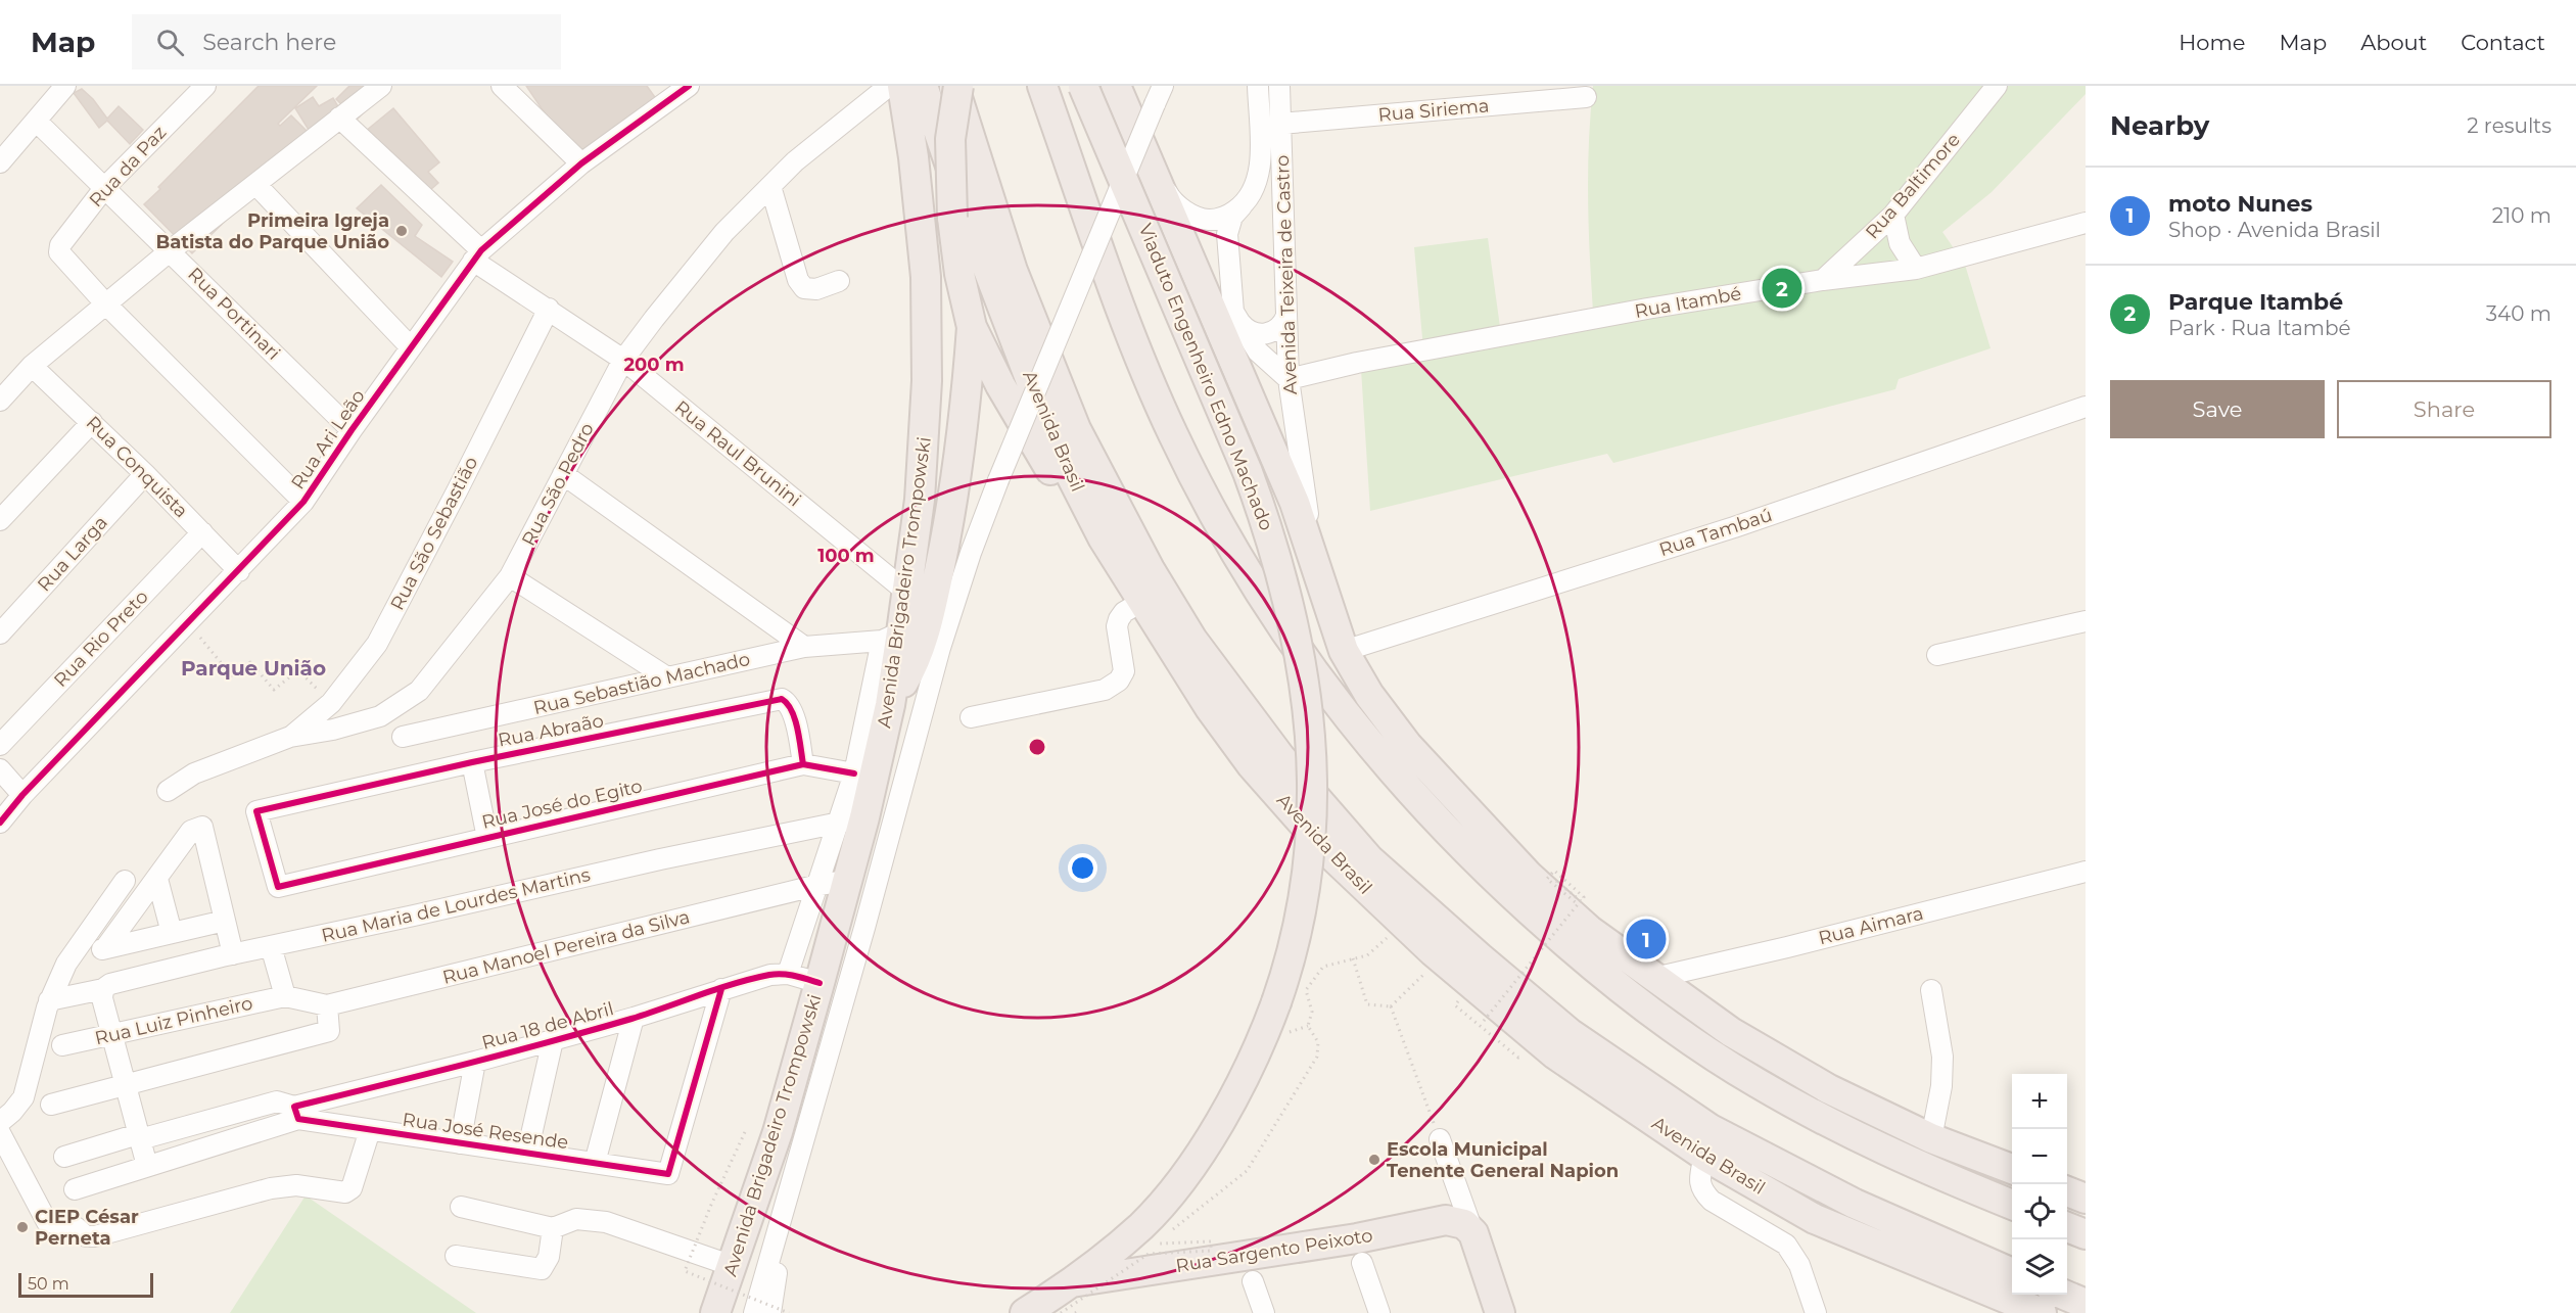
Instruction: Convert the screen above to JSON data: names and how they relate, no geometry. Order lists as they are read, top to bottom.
{
  "streets": {
    "highway": [
      "Viaduto Engenheiro Edno Machado",
      "Avenida Brasil",
      "Avenida Brigadeiro Trompowski",
      "Rua Sargento Peixoto"
    ],
    "street": [
      "Rua Siriema",
      "Rua da Paz",
      "Rua Baltimore",
      "Avenida Teixeira de Castro",
      "Rua Itambé",
      "Rua Portinari",
      "Rua Ari Leão",
      "Rua Raul Brunini",
      "Rua Conquista",
      "Rua São Pedro",
      "Rua Tambaú",
      "Rua São Sebastião",
      "Rua Larga",
      "Rua Rio Preto",
      "Rua Sebastião Machado",
      "Rua Abraão",
      "Rua José do Egito",
      "Rua Maria de Lourdes Martins",
      "Rua Aimara",
      "Rua Manoel Pereira da Silva",
      "Rua Luiz Pinheiro",
      "Rua 18 de Abril",
      "Rua José Resende"
    ]
  },
  "crossings": [
    ["Rua Siriema", "Avenida Teixeira de Castro"],
    ["Rua da Paz", "Rua Portinari"],
    ["Rua Baltimore", "Rua Itambé"],
    ["Avenida Teixeira de Castro", "Rua Itambé"],
    ["Rua Portinari", "Rua Ari Leão"],
    ["Viaduto Engenheiro Edno Machado", "Rua Sargento Peixoto"],
    ["Rua Ari Leão", "Rua Raul Brunini"],
    ["Rua Ari Leão", "Rua Conquista"],
    ["Rua Raul Brunini", "Rua São Pedro"],
    ["Rua Raul Brunini", "Rua São Sebastião"],
    ["Rua Raul Brunini", "Avenida Brigadeiro Trompowski"],
    ["Rua Conquista", "Rua Larga"],
    ["Rua Conquista", "Rua Rio Preto"],
    ["Rua São Pedro", "Rua São Sebastião"],
    ["Rua São Pedro", "Avenida Brigadeiro Trompowski"],
    ["Avenida Brigadeiro Trompowski", "Rua Sebastião Machado"],
    ["Avenida Brigadeiro Trompowski", "Rua Maria de Lourdes Martins"],
    ["Avenida Brigadeiro Trompowski", "Rua Manoel Pereira da Silva"],
    ["Avenida Brigadeiro Trompowski", "Rua 18 de Abril"],
    ["Rua Abraão", "Rua José do Egito"],
    ["Rua Manoel Pereira da Silva", "Rua Luiz Pinheiro"],
    ["Rua 18 de Abril", "Rua José Resende"]
  ],
  "districts": ["Parque União"],
  "places": ["Primeira Igreja Batista do Parque União", "Escola Municipal Tenente General Napion", "CIEP César Perneta"],
  "scale_bar": "50 m",
  "page": {
    "header": "Map",
    "search": "Search here",
    "nav": [
      "Home",
      "Map",
      "About",
      "Contact"
    ],
    "heading": ["Nearby", "2 results"],
    "list": [
      {
        "mark": "1",
        "name": "moto Nunes",
        "note": "Shop · Avenida Brasil",
        "value": "210 m"
      },
      {
        "mark": "2",
        "name": "Parque Itambé",
        "note": "Park · Rua Itambé",
        "value": "340 m"
      }
    ],
    "pins": ["2", "1"],
    "buttons": ["Save", "Share"],
    "map_buttons": ["+", "−"],
    "scale": "50 m"
  },
  "rings": ["200 m", "100 m"]
}
